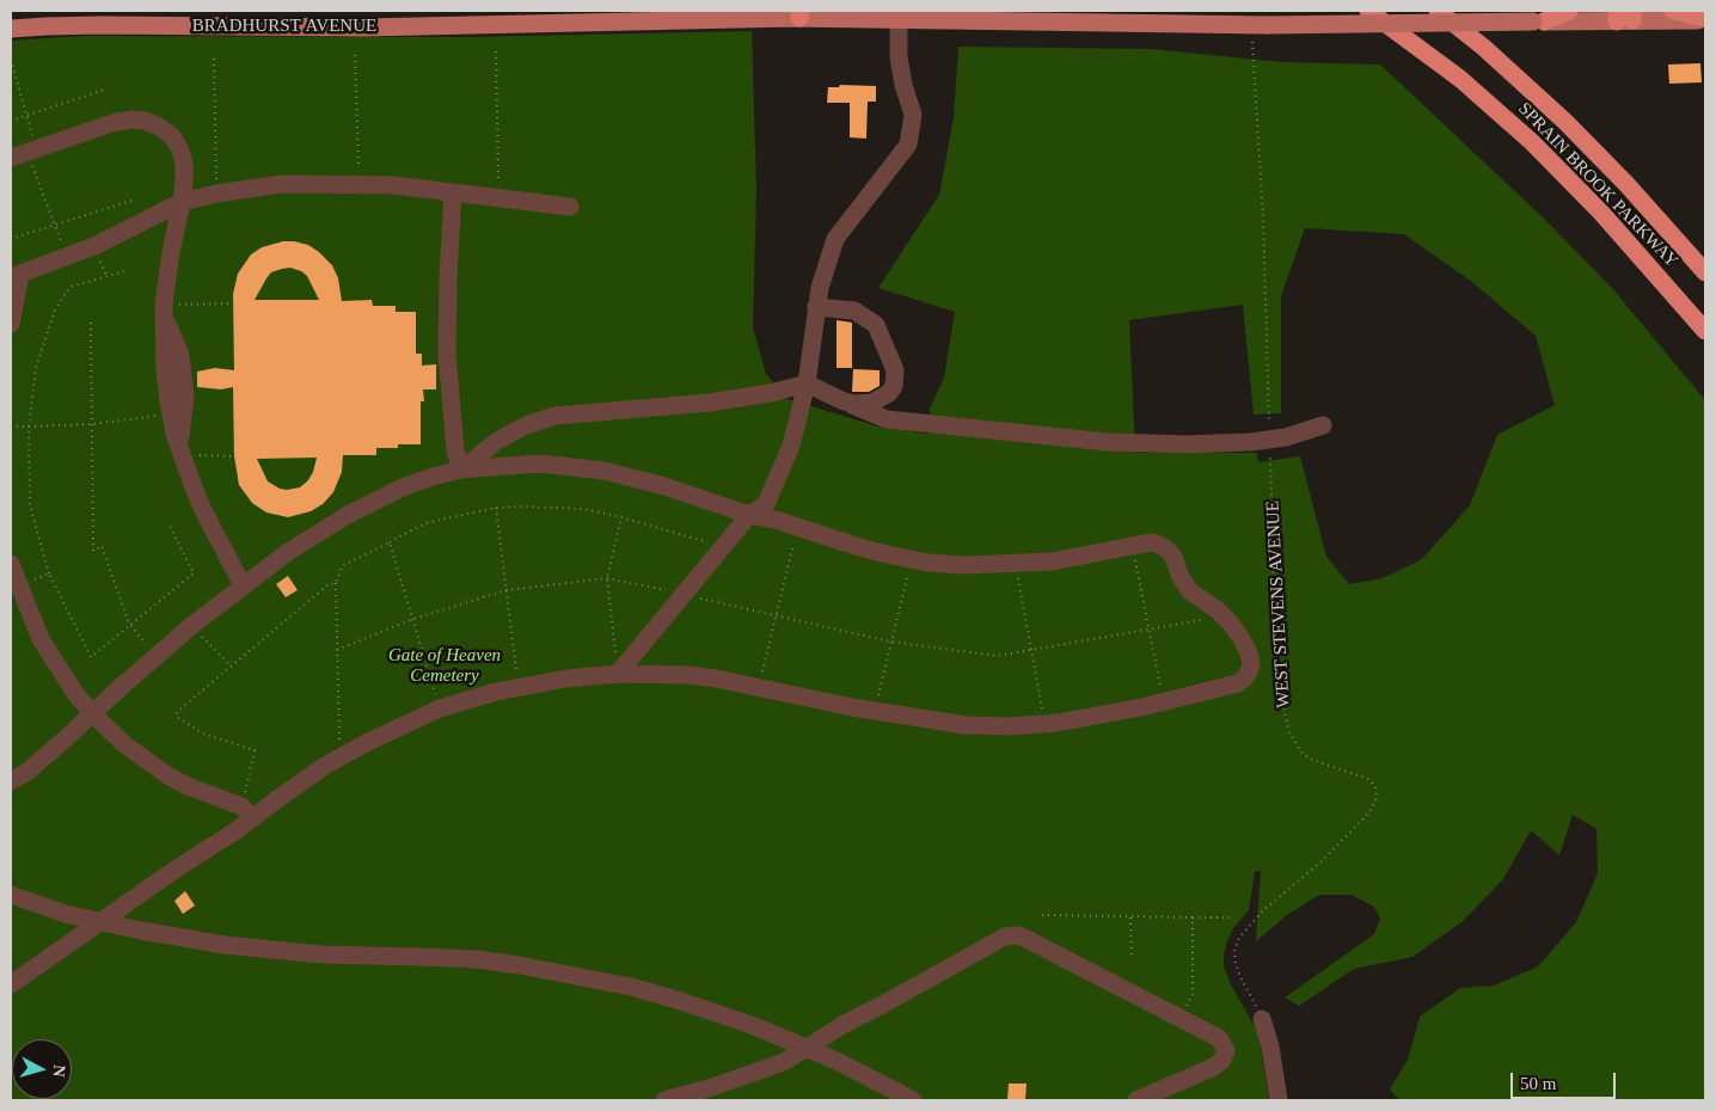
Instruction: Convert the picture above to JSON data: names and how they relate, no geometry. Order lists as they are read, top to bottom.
{
  "streets": {
    "highway": ["SPRAIN BROOK PARKWAY"],
    "main road": ["BRADHURST AVENUE"],
    "path": ["WEST STEVENS AVENUE"]
  },
  "crossings": [
    ["BRADHURST AVENUE", "WEST STEVENS AVENUE"]
  ],
  "parks": ["Gate of Heaven Cemetery"],
  "scale_bar": "50 m",
  "north": "right"
}
